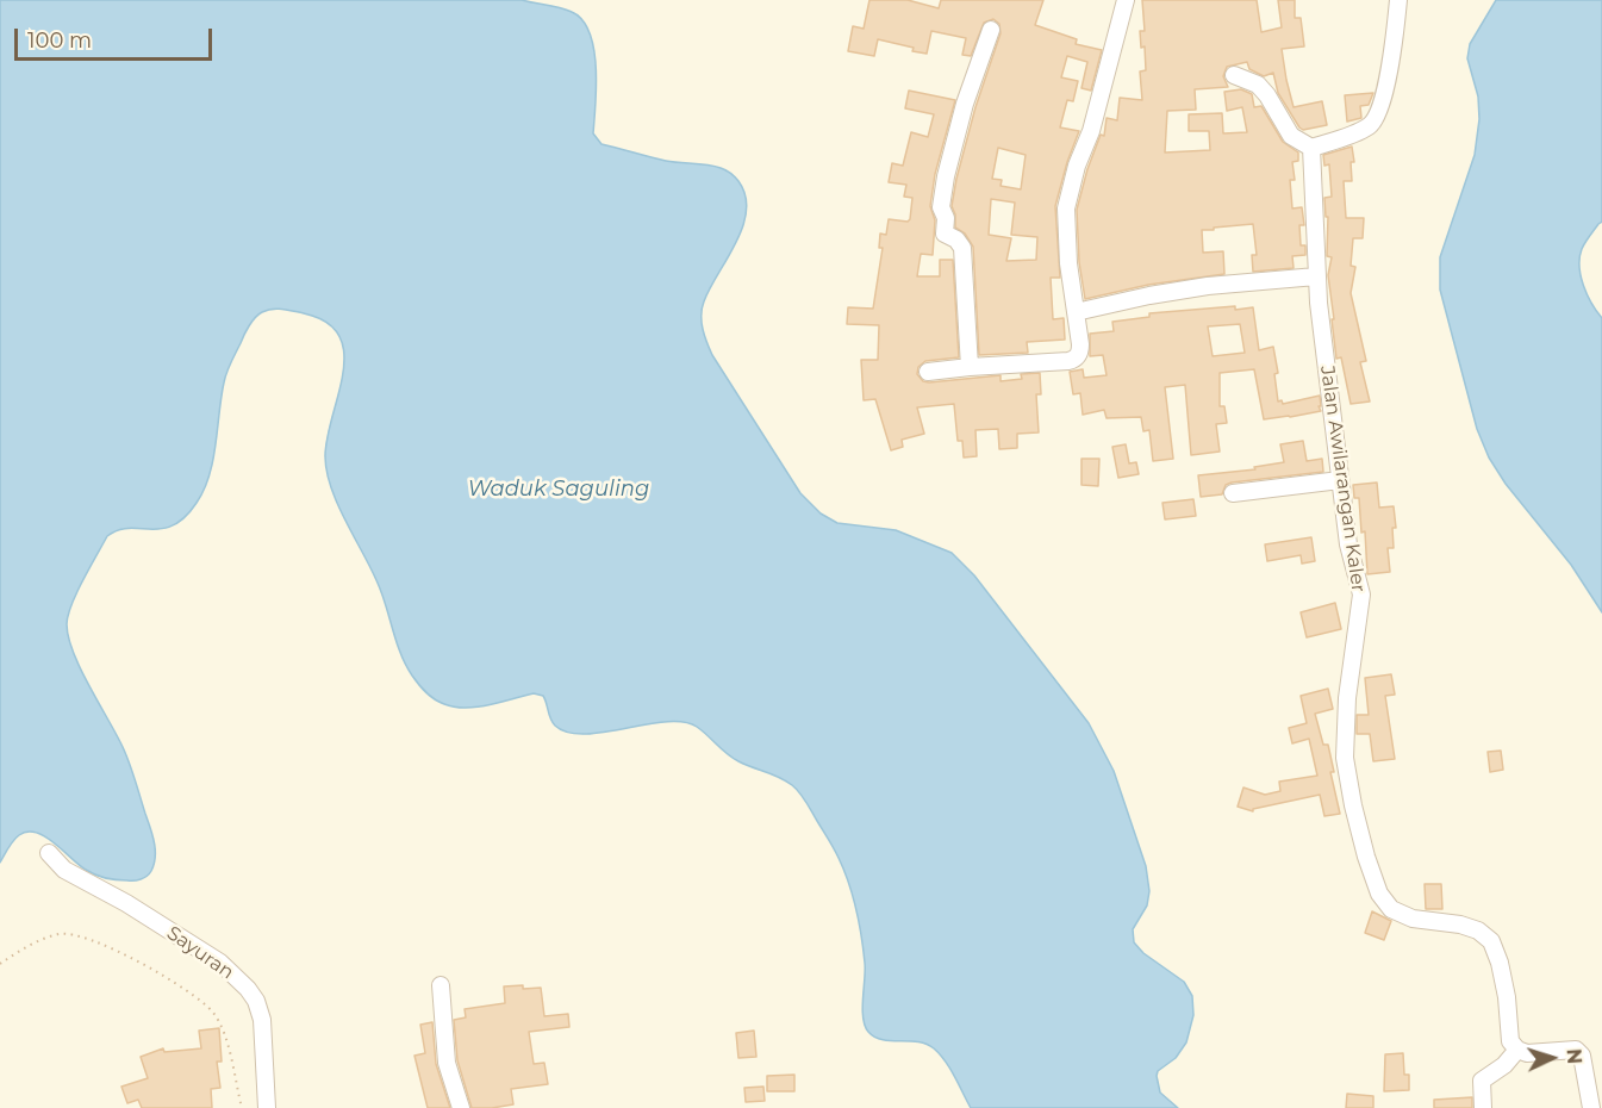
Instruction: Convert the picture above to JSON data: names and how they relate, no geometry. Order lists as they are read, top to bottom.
{
  "streets": {
    "street": ["Jalan Awilarangan Kaler", "Sayuran"]
  },
  "water": ["Waduk Saguling"],
  "scale_bar": "100 m",
  "north": "right"
}
